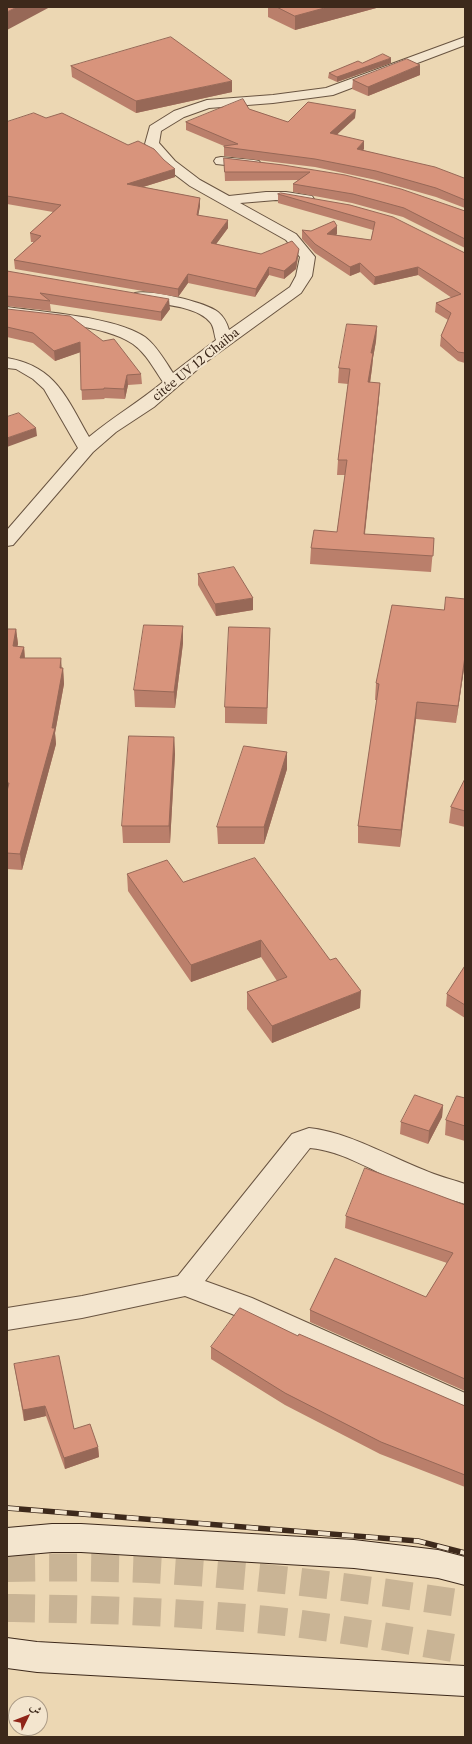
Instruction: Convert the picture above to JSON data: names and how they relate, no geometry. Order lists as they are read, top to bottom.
{
  "streets": {
    "street": ["citée UV 12 Chaïba"]
  },
  "north": "top right"
}
